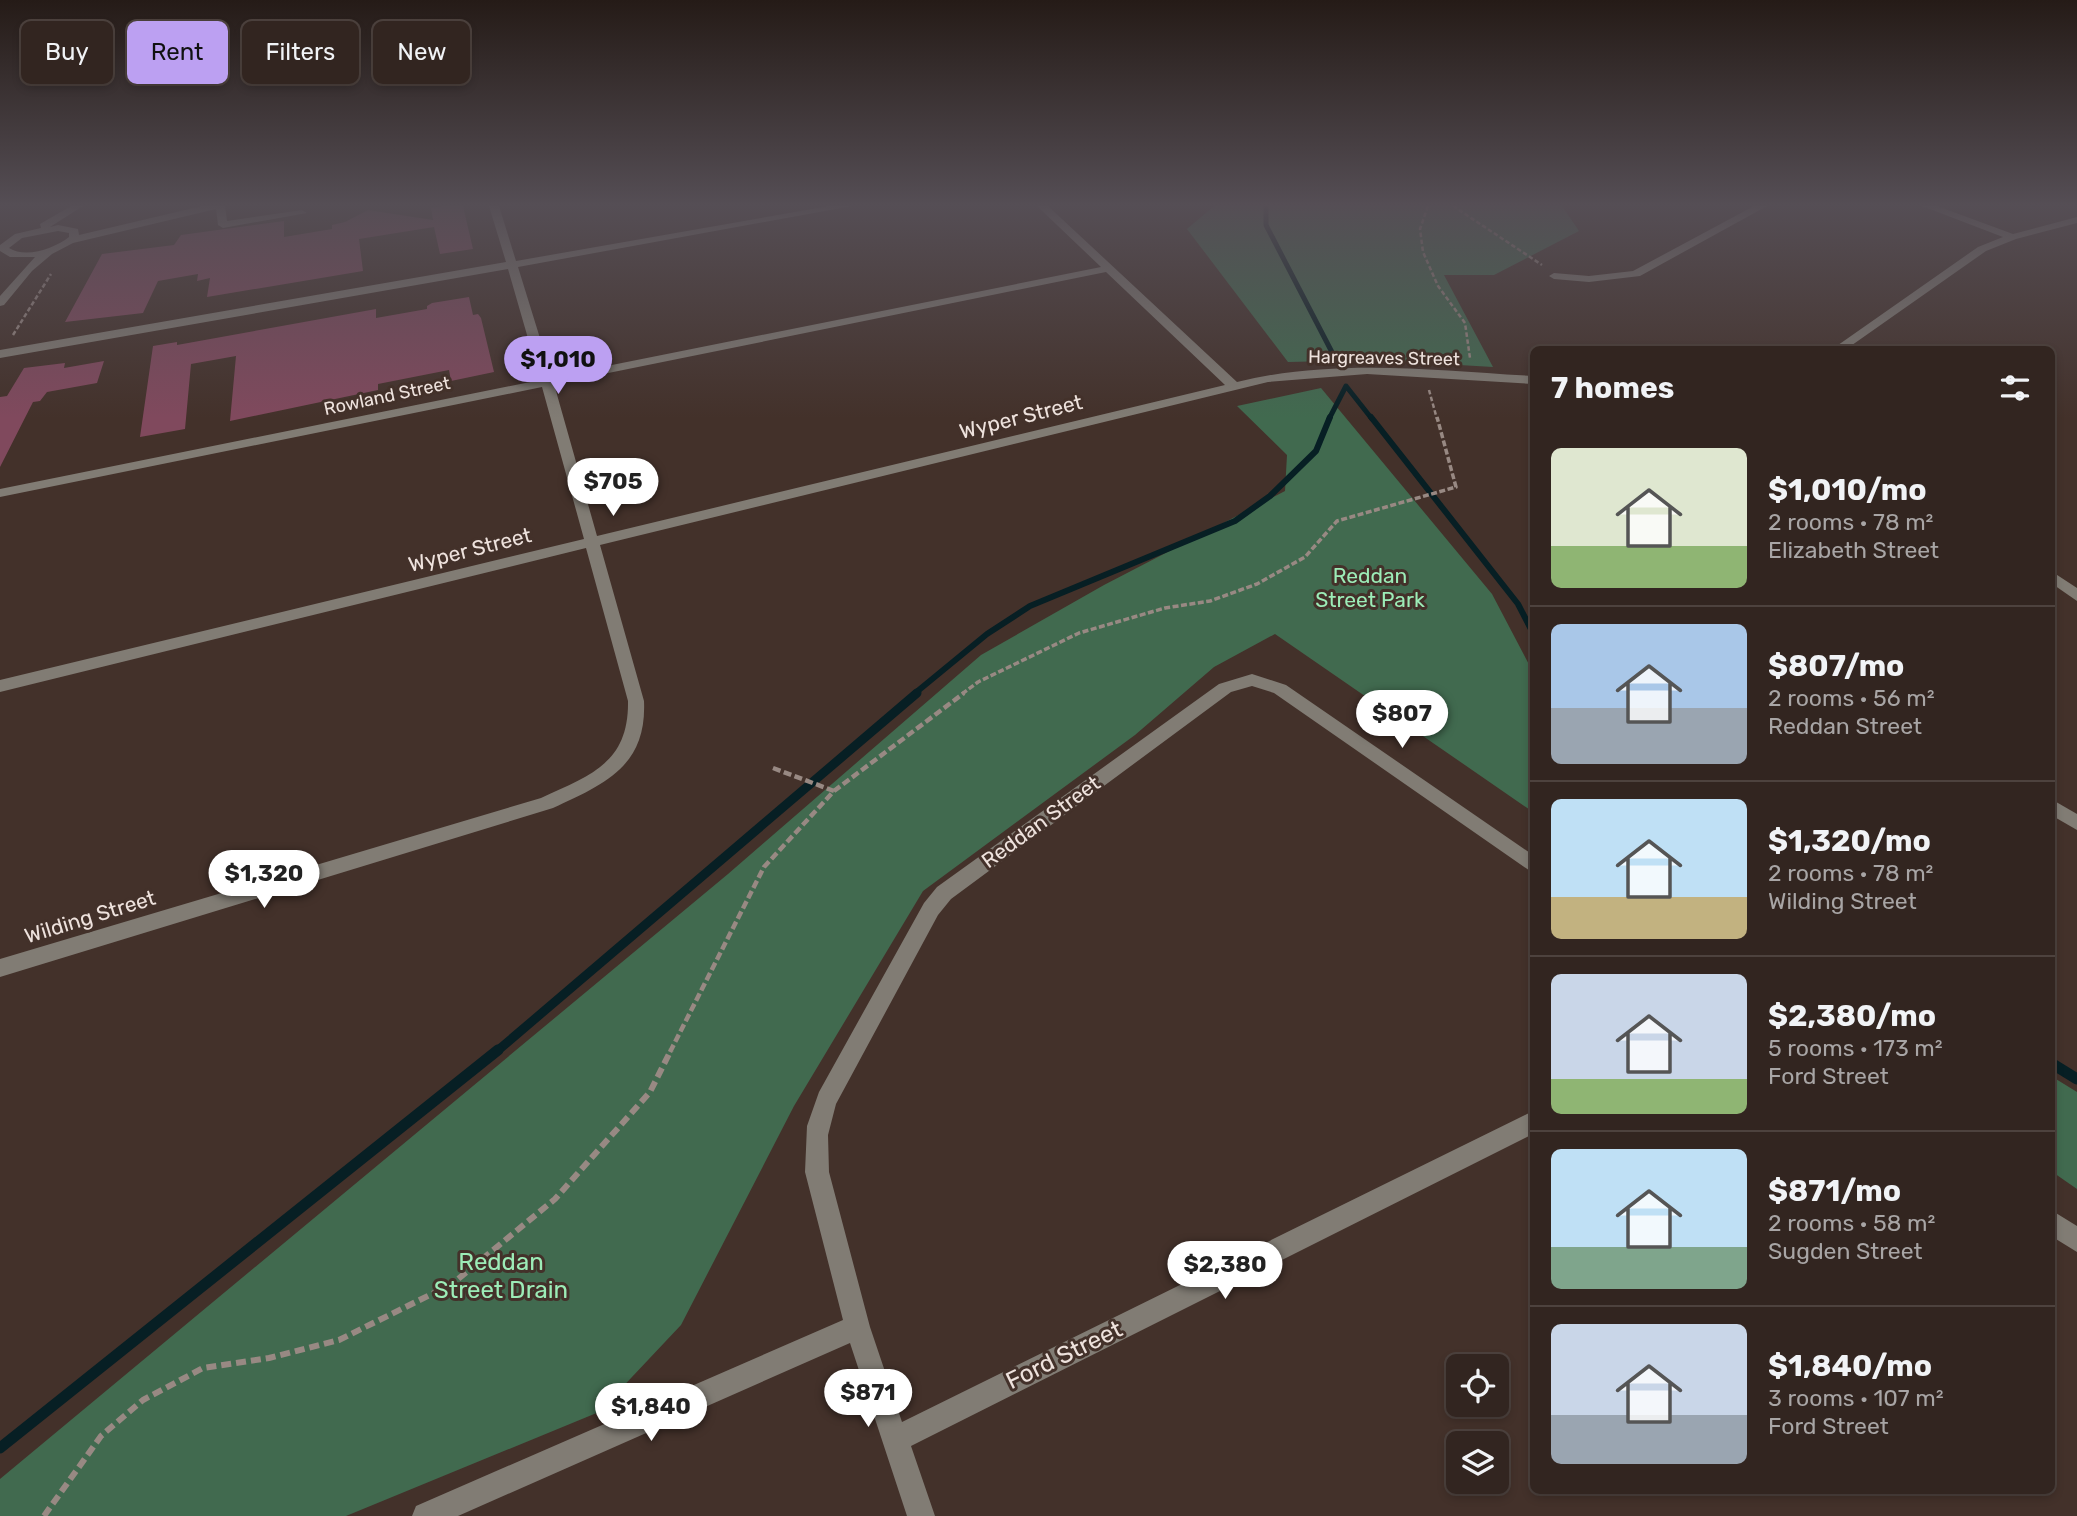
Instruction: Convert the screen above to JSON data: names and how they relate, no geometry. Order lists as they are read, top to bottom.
{
  "streets": {
    "street": [
      "Hargreaves Street",
      "Rowland Street",
      "Wyper Street",
      "Reddan Street",
      "Wilding Street",
      "Ford Street"
    ]
  },
  "crossings": [
    ["Hargreaves Street", "Wyper Street"],
    ["Rowland Street", "Wilding Street"],
    ["Wyper Street", "Wilding Street"],
    ["Reddan Street", "Ford Street"]
  ],
  "parks": ["Reddan Street Park", "Reddan Street Drain"],
  "page": {
    "chip": [
      "Buy",
      "Rent",
      "Filters",
      "New"
    ],
    "price": [
      "$1,010",
      "$705",
      "$807",
      "$1,320",
      "$2,380",
      "$871",
      "$1,840"
    ],
    "heading": "7 homes",
    "list": [
      {
        "name": "$1,010/mo",
        "note": "2 rooms · 78 m² · Elizabeth Street"
      },
      {
        "name": "$807/mo",
        "note": "2 rooms · 56 m² · Reddan Street"
      },
      {
        "name": "$1,320/mo",
        "note": "2 rooms · 78 m² · Wilding Street"
      },
      {
        "name": "$2,380/mo",
        "note": "5 rooms · 173 m² · Ford Street"
      },
      {
        "name": "$871/mo",
        "note": "2 rooms · 58 m² · Sugden Street"
      },
      {
        "name": "$1,840/mo",
        "note": "3 rooms · 107 m² · Ford Street"
      }
    ]
  }
}
